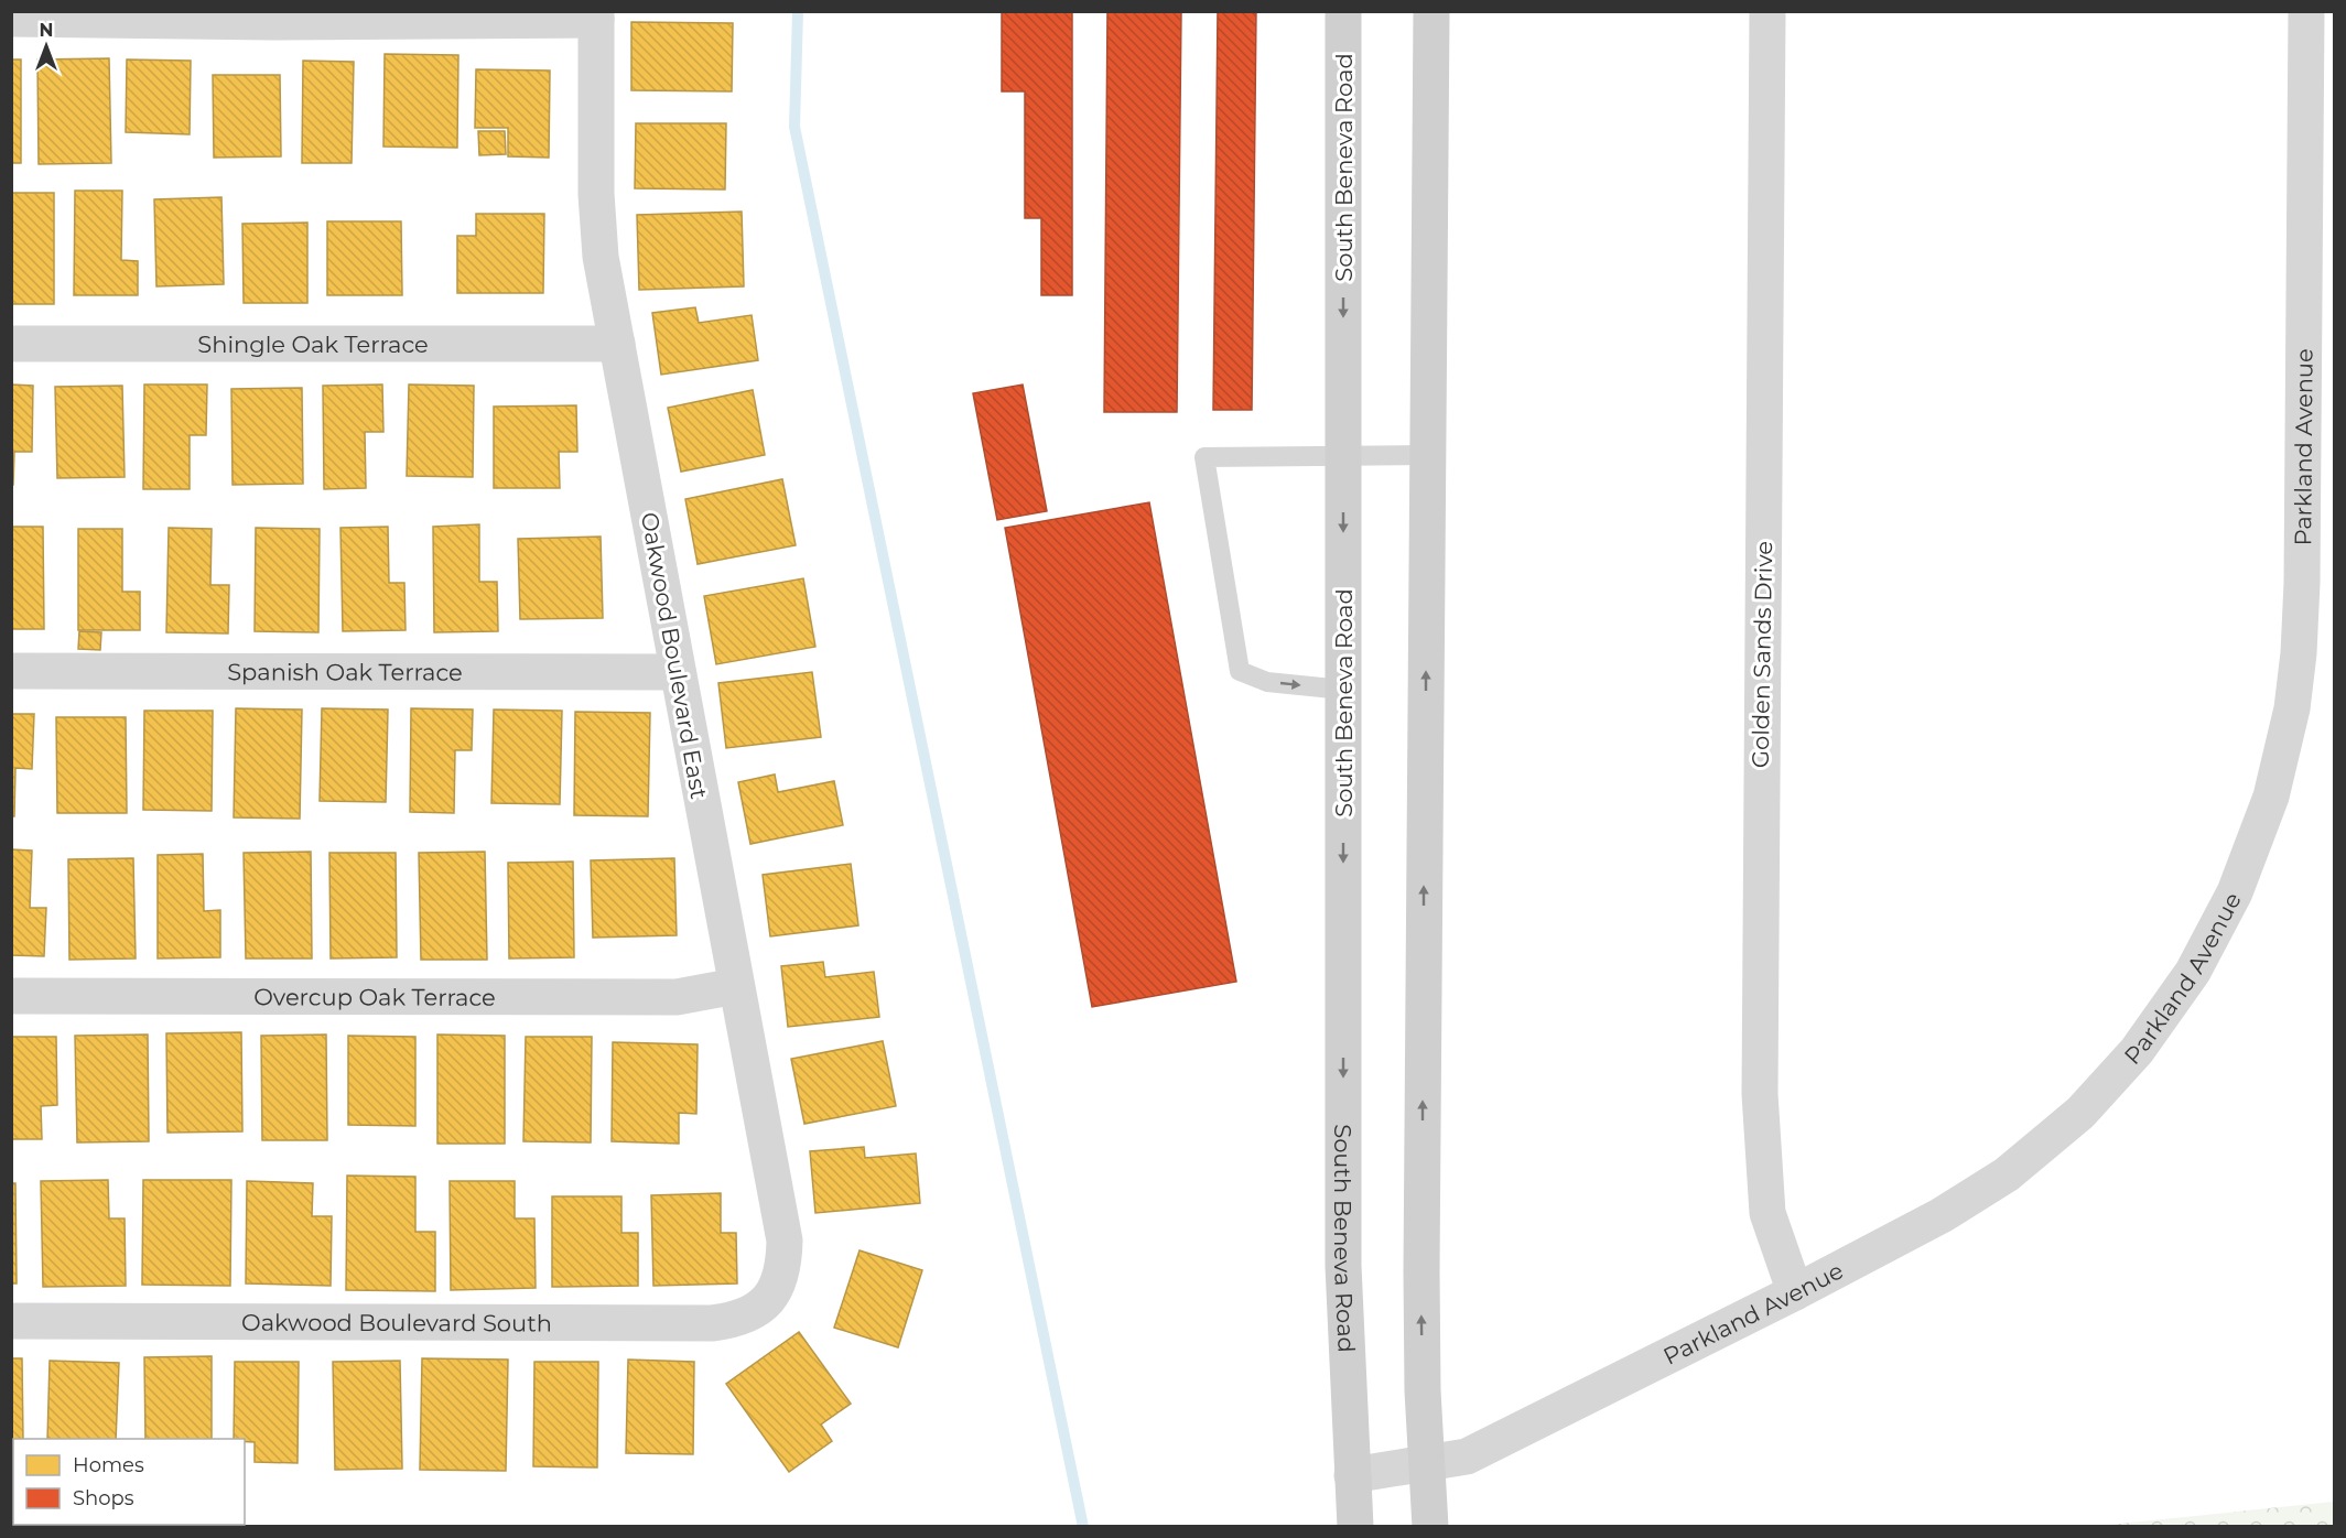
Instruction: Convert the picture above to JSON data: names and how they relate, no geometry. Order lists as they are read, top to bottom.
{
  "streets": {
    "main road": ["South Beneva Road"],
    "street": [
      "Shingle Oak Terrace",
      "Parkland Avenue",
      "Golden Sands Drive",
      "Oakwood Boulevard East",
      "Spanish Oak Terrace",
      "Overcup Oak Terrace",
      "Oakwood Boulevard South"
    ]
  },
  "crossings": [
    ["South Beneva Road", "Parkland Avenue"],
    ["Shingle Oak Terrace", "Oakwood Boulevard East"],
    ["Parkland Avenue", "Golden Sands Drive"],
    ["Oakwood Boulevard East", "Spanish Oak Terrace"],
    ["Oakwood Boulevard East", "Overcup Oak Terrace"],
    ["Oakwood Boulevard East", "Oakwood Boulevard South"]
  ],
  "legend": ["Homes", "Shops"],
  "north": "top"
}
